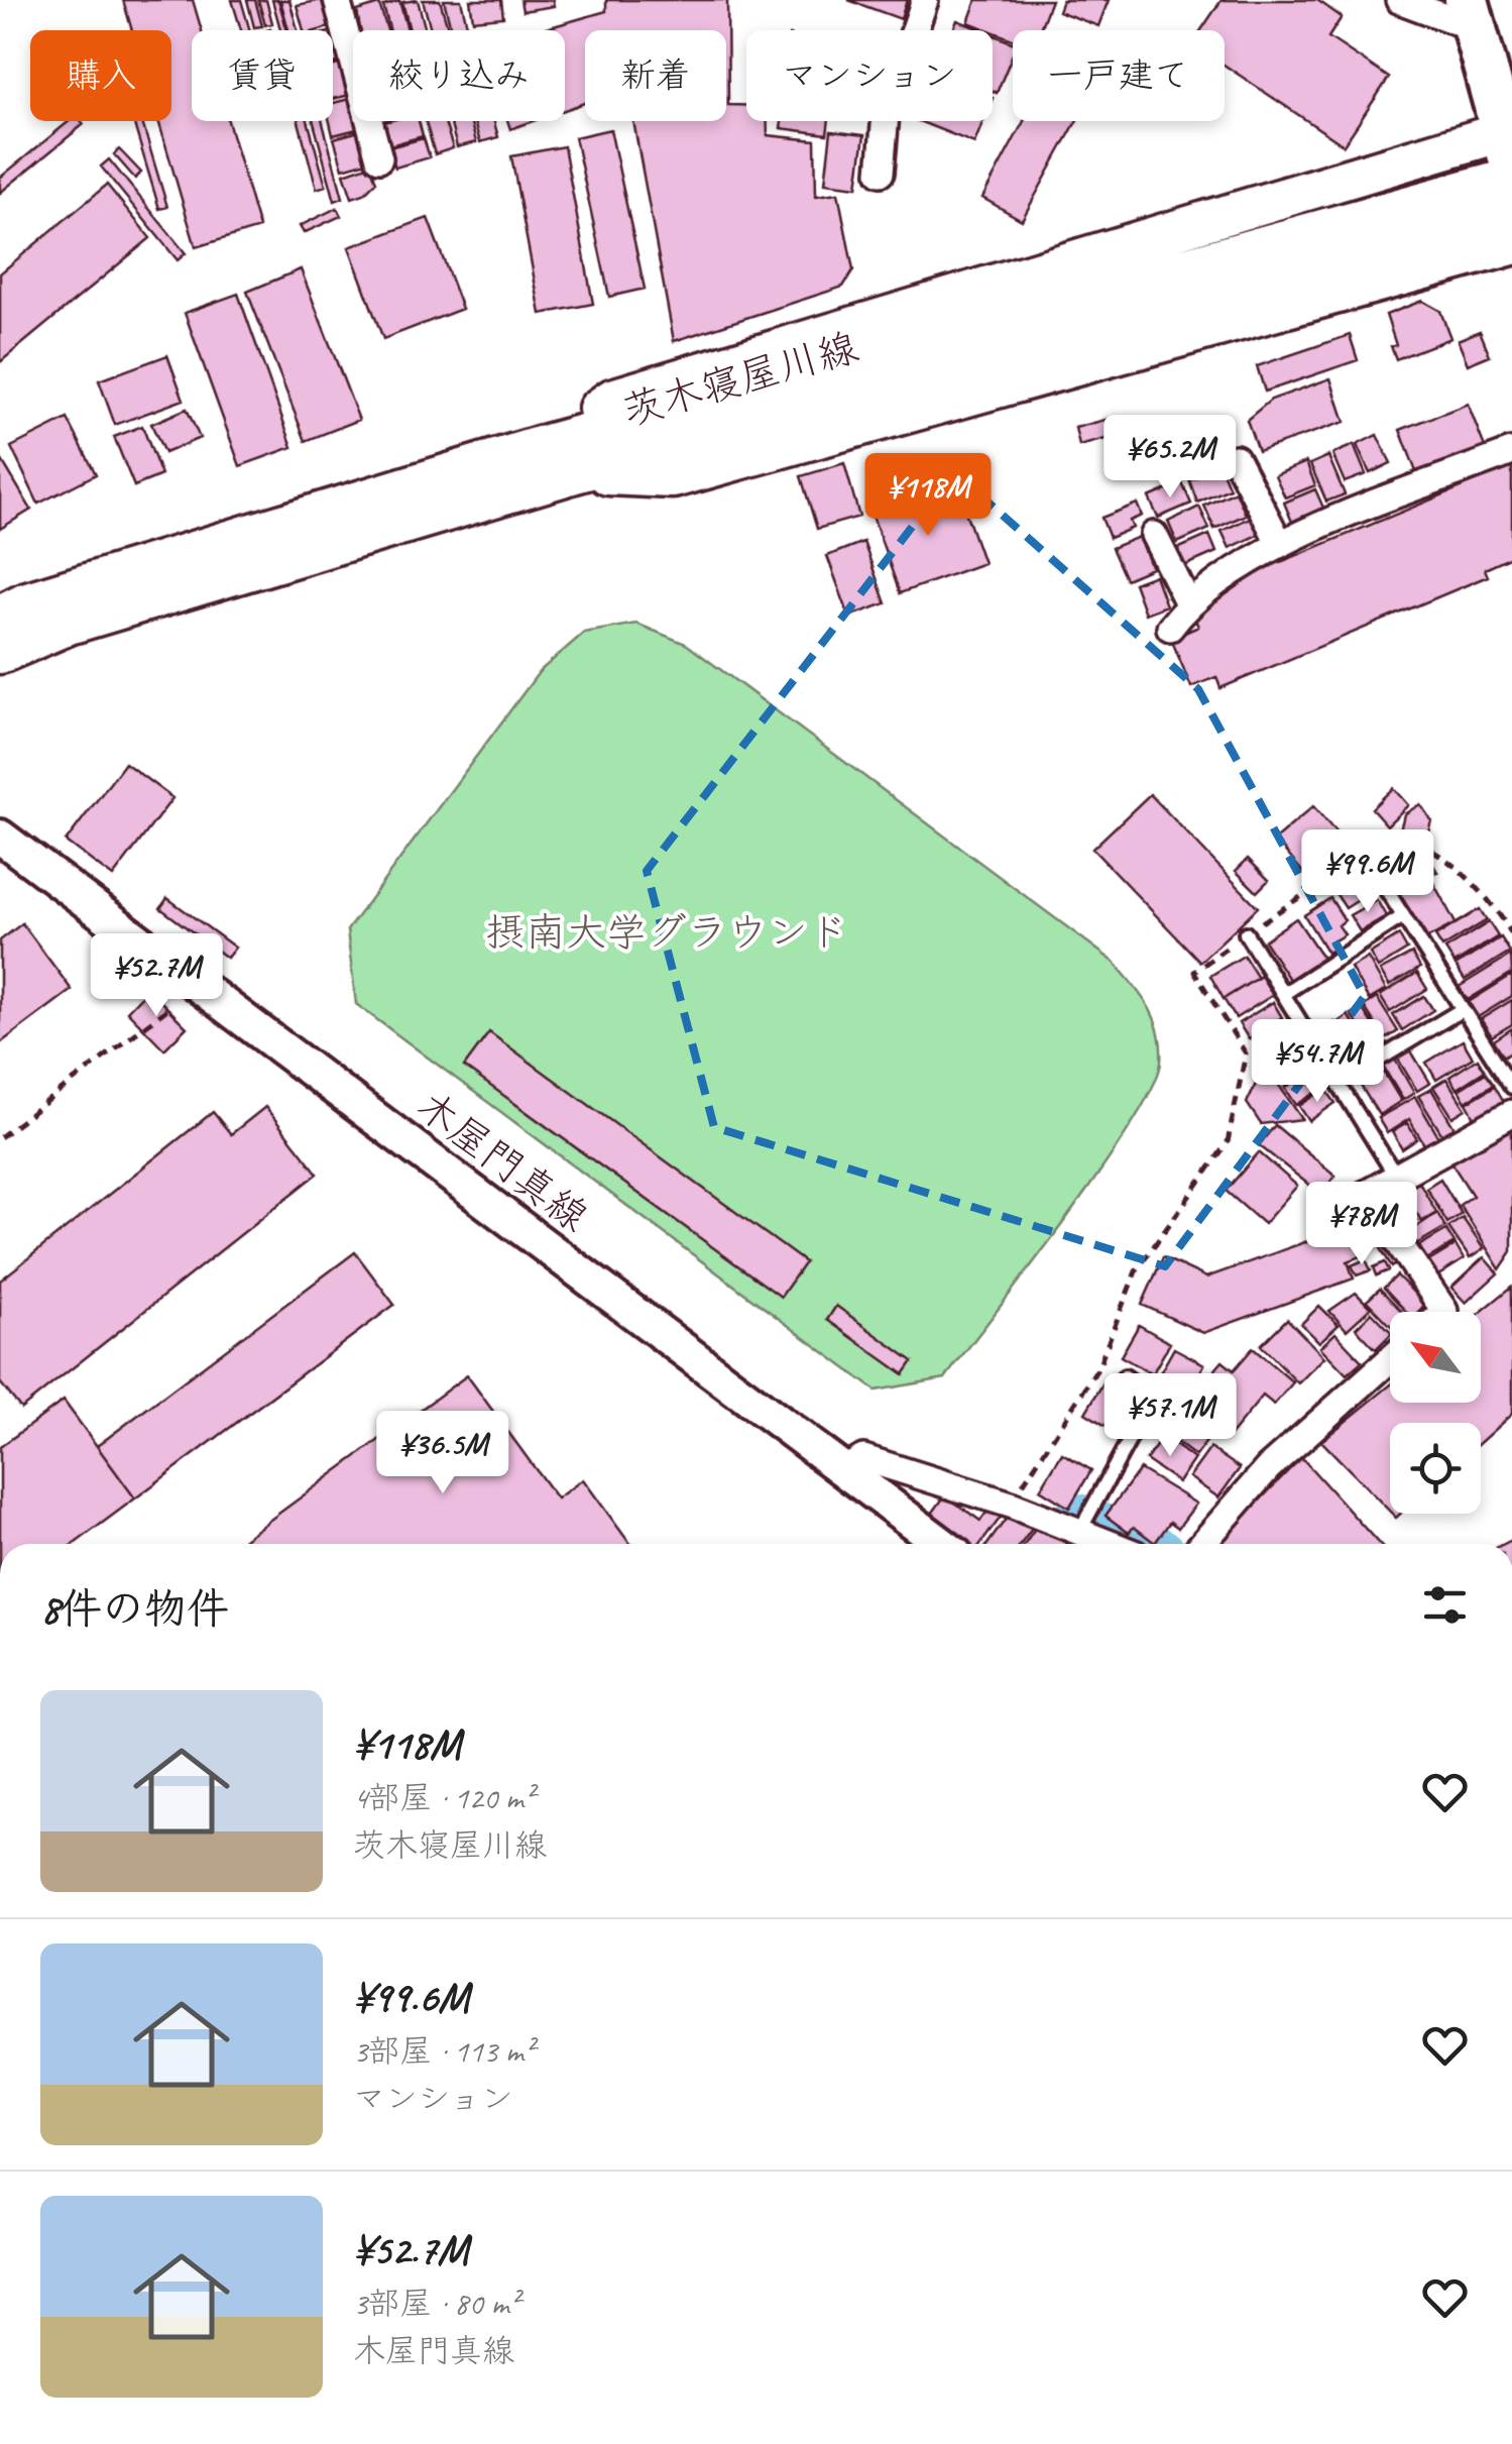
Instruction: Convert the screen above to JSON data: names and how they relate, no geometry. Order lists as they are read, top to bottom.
{
  "streets": {
    "main road": ["茨木寝屋川線", "木屋門真線"]
  },
  "parks": ["摂南大学グラウンド"],
  "north": "top left",
  "page": {
    "chip": [
      "購入",
      "賃貸",
      "絞り込み",
      "新着",
      "マンション",
      "一戸建て"
    ],
    "price": [
      "¥65.2M",
      "¥118M",
      "¥99.6M",
      "¥52.7M",
      "¥54.7M",
      "¥78M",
      "¥57.1M",
      "¥36.5M"
    ],
    "heading": "8件の物件",
    "list": [
      {
        "name": "¥118M",
        "note": "4部屋 · 120 m² · 茨木寝屋川線"
      },
      {
        "name": "¥99.6M",
        "note": "3部屋 · 113 m² · マンション"
      },
      {
        "name": "¥52.7M",
        "note": "3部屋 · 80 m² · 木屋門真線"
      }
    ]
  }
}
